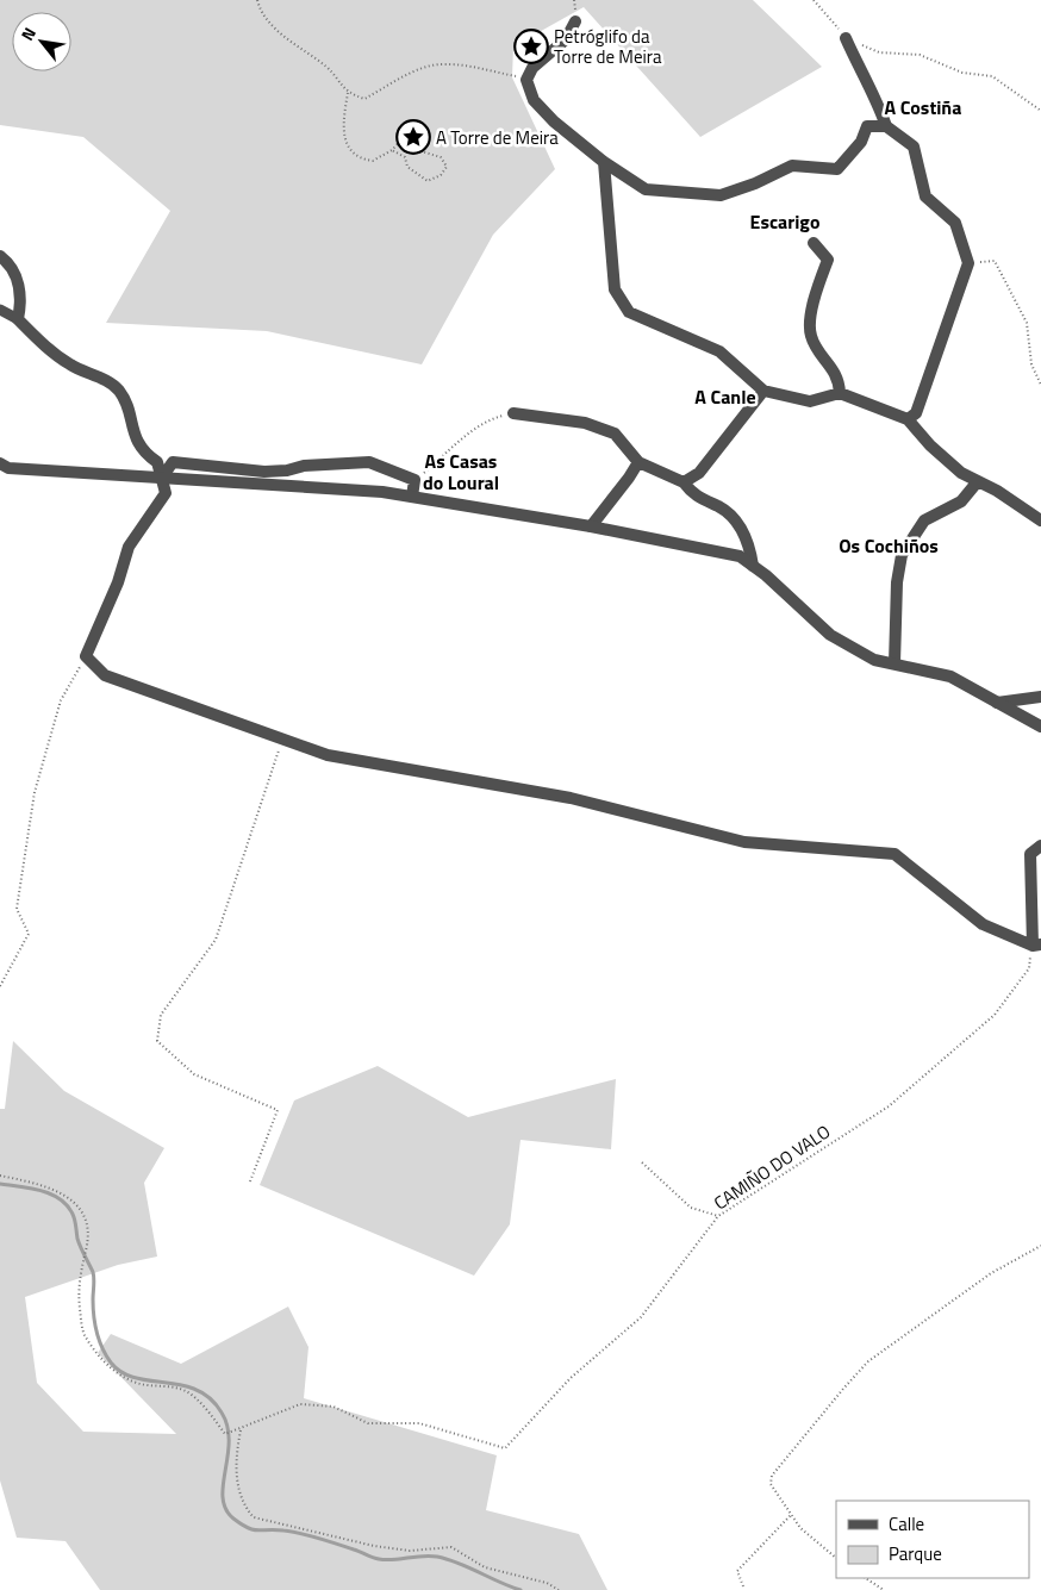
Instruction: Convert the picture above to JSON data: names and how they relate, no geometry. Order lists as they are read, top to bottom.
{
  "streets": {
    "path": ["CAMIÑO DO VALO"]
  },
  "districts": [
    "A Costiña",
    "Escarigo",
    "A Canle",
    "As Casas do Loural",
    "Os Cochiños"
  ],
  "places": {
    "place": ["Petróglifo da Torre de Meira", "A Torre de Meira"]
  },
  "legend": ["Calle", "Parque"],
  "north": "top left"
}
